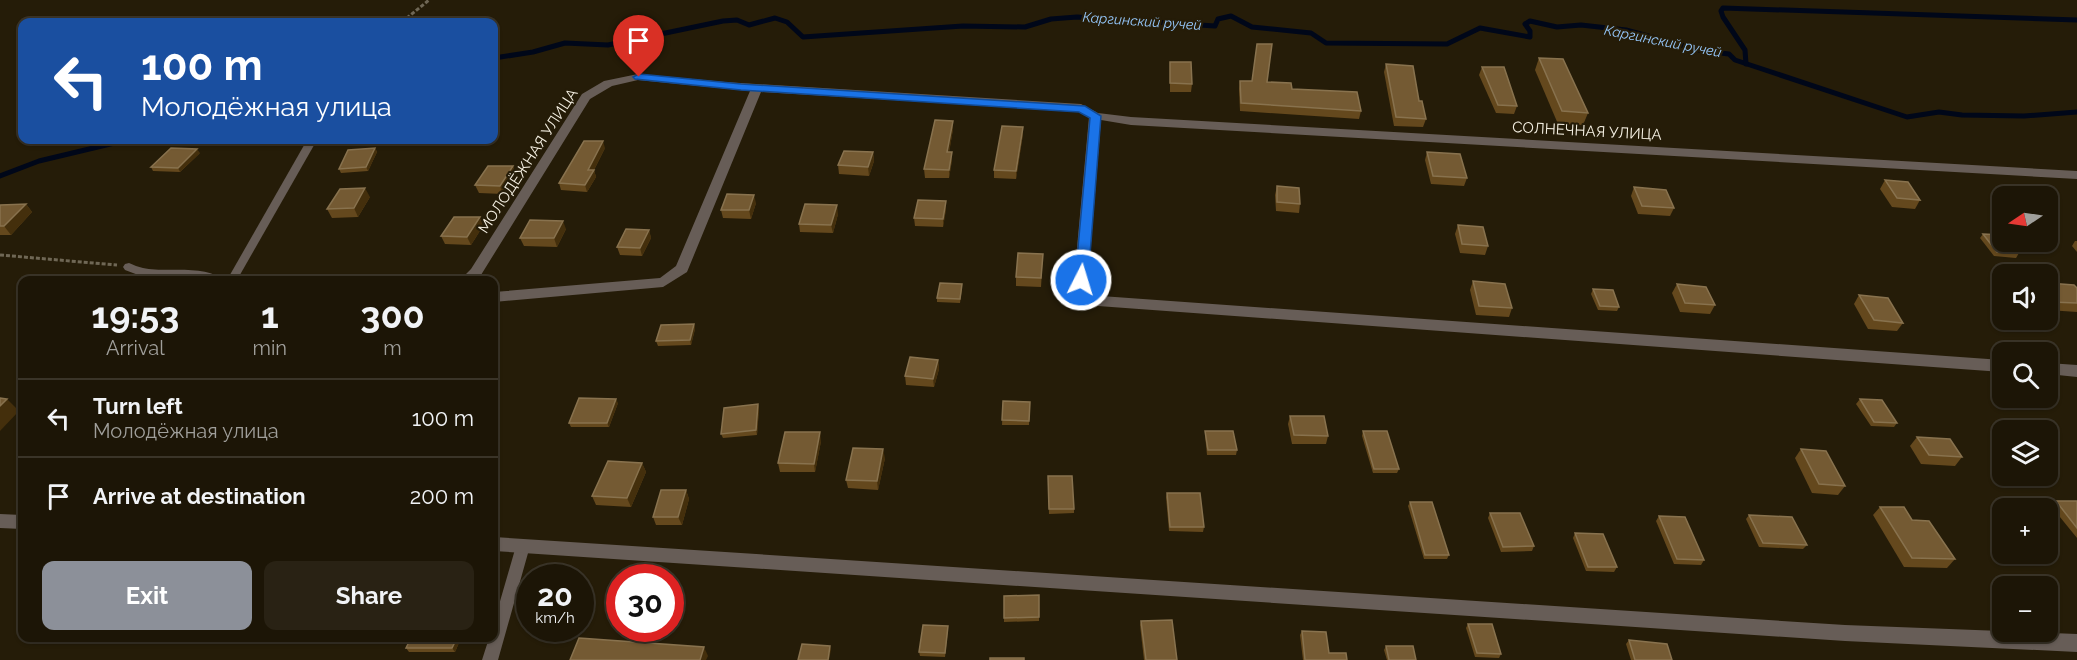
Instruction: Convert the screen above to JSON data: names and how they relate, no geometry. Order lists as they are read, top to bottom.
{
  "streets": {
    "street": ["СОЛНЕЧНАЯ УЛИЦА", "МОЛОДЁЖНАЯ УЛИЦА"]
  },
  "crossings": [
    ["СОЛНЕЧНАЯ УЛИЦА", "МОЛОДЁЖНАЯ УЛИЦА"]
  ],
  "water": ["Каргинский ручей"],
  "north": "left",
  "page": {
    "turn": ["100 m", "Молодёжная улица"],
    "map_buttons": ["+", "−"],
    "eta": [
      "19:53",
      "Arrival",
      "1",
      "min",
      "300",
      "m"
    ],
    "list": [
      {
        "name": "Turn left",
        "note": "Молодёжная улица",
        "value": "100 m"
      },
      {
        "name": "Arrive at destination",
        "value": "200 m"
      }
    ],
    "buttons": ["Exit", "Share"],
    "speed": "20 km/h",
    "limit": "30"
  }
}
